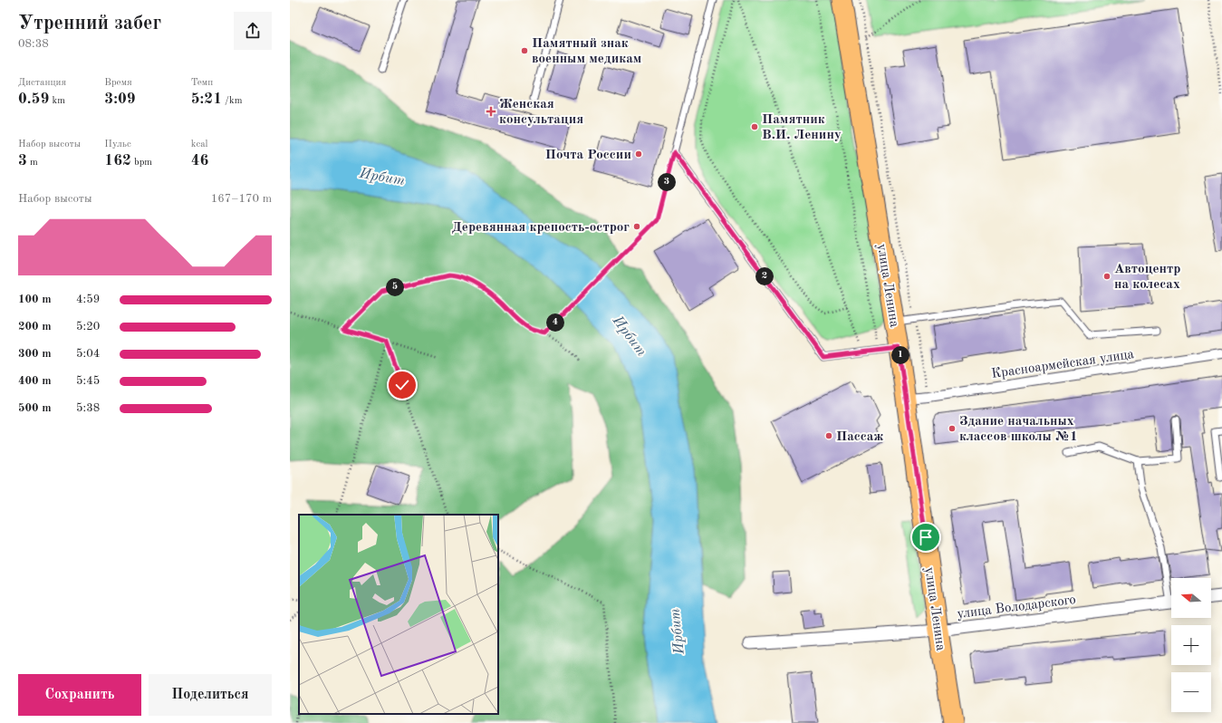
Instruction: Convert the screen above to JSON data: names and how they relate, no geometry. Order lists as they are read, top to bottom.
{
  "streets": {
    "main road": ["улица Ленина"],
    "street": ["Красноармейская улица", "улица Володарского"]
  },
  "crossings": [
    ["улица Ленина", "Красноармейская улица"],
    ["улица Ленина", "улица Володарского"]
  ],
  "water": ["Ирбит"],
  "places": {
    "other": [
      "Памятный знак военным медикам",
      "Памятник В.И. Ленину",
      "Почта России",
      "Деревянная крепость-острог",
      "Автоцентр на колесах",
      "Здание начальных классов школы №1",
      "Пассаж"
    ],
    "health": ["Женская консультация"]
  },
  "north": "left",
  "page": {
    "heading": ["Утренний забег", "08:38"],
    "stats": [
      ["Дистанция", "0.59 km"],
      ["Время", "3:09"],
      ["Темп", "5:21 /km"],
      ["Набор высоты", "3 m"],
      ["Пульс", "162 bpm"],
      ["kcal", "46"]
    ],
    "pins": [
      "3",
      "2",
      "5",
      "4",
      "1"
    ],
    "chart": ["Набор высоты", "167–170 m"],
    "list": [
      {
        "name": "100 m",
        "note": "4:59"
      },
      {
        "name": "200 m",
        "note": "5:20"
      },
      {
        "name": "300 m",
        "note": "5:04"
      },
      {
        "name": "400 m",
        "note": "5:45"
      },
      {
        "name": "500 m",
        "note": "5:38"
      }
    ],
    "map_buttons": ["+", "−"],
    "buttons": ["Сохранить", "Поделиться"]
  }
}
